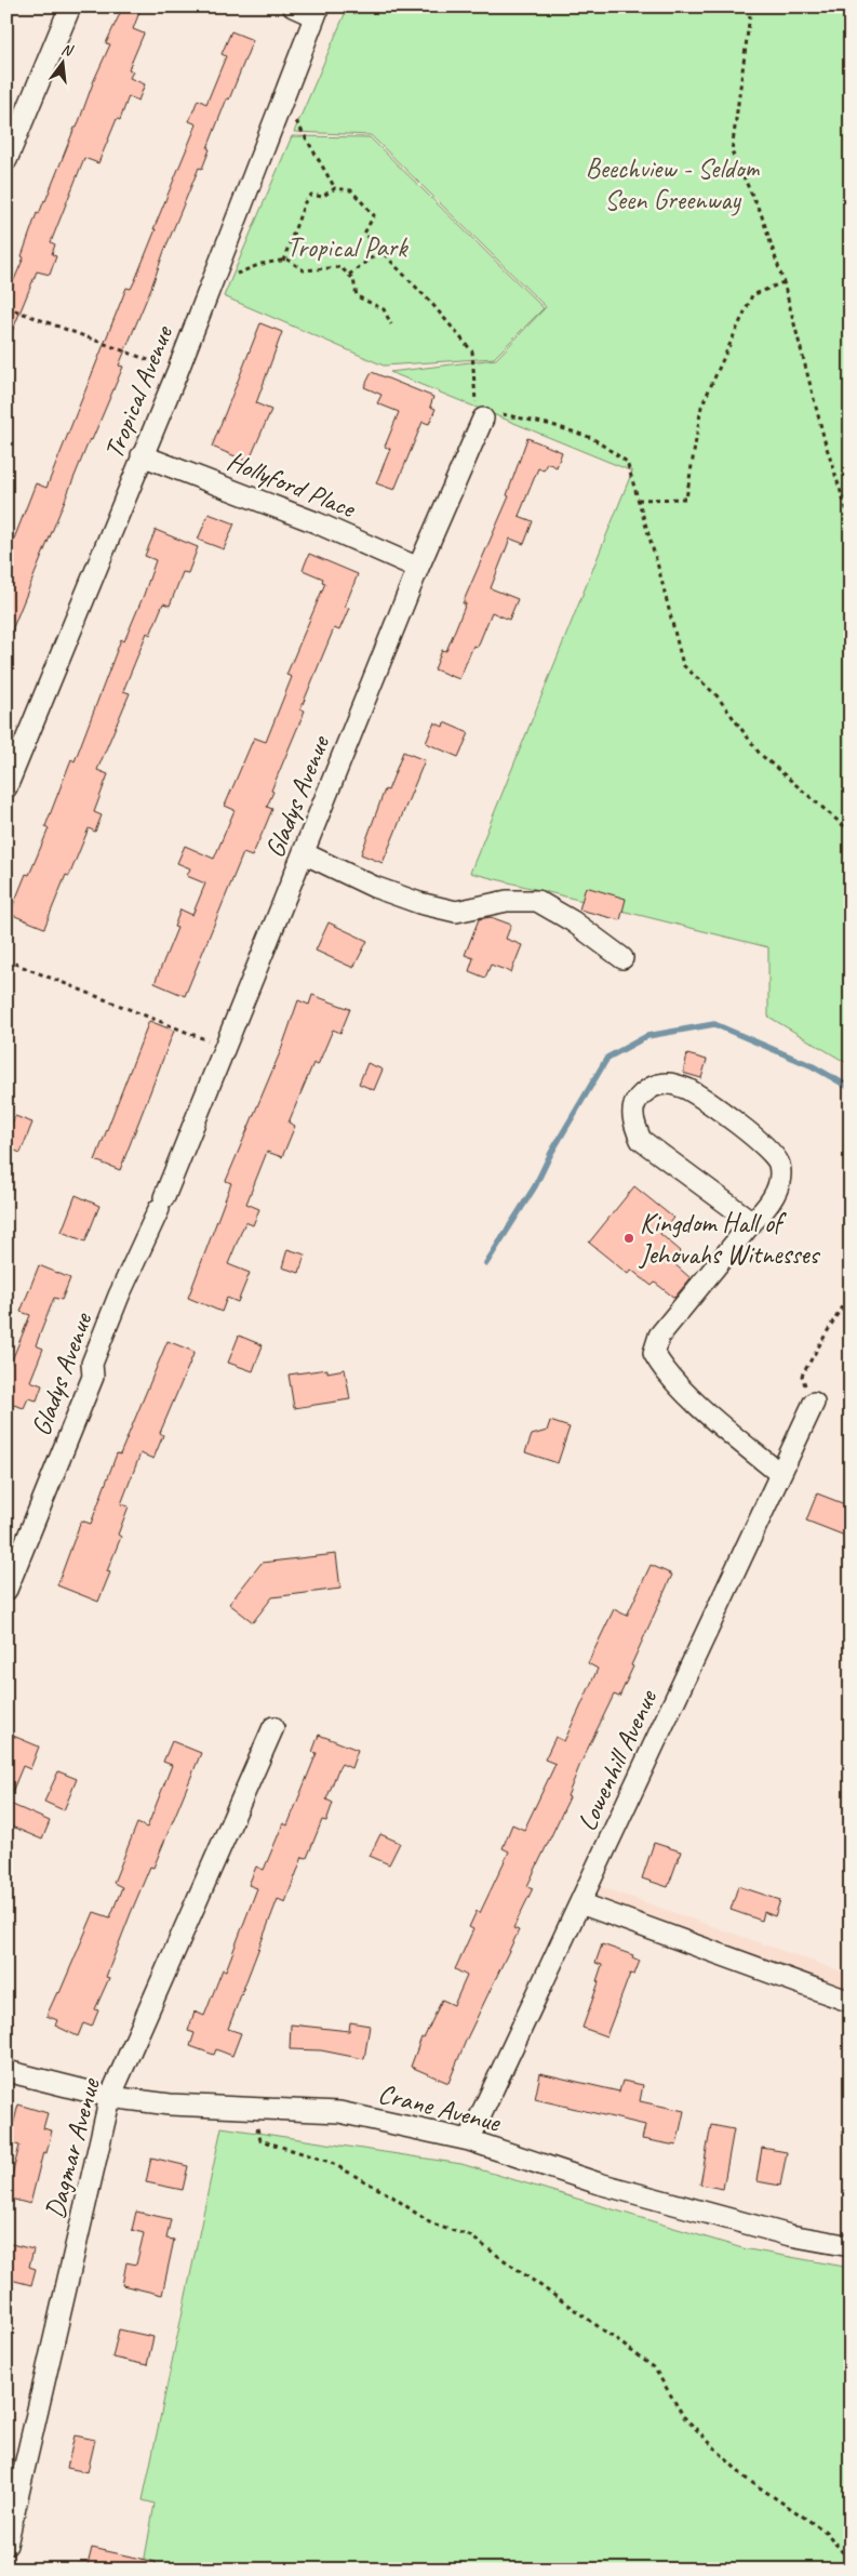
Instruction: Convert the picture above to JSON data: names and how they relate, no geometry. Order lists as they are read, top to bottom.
{
  "streets": {
    "street": [
      "Tropical Avenue",
      "Hollyford Place",
      "Gladys Avenue",
      "Lowenhill Avenue",
      "Crane Avenue",
      "Dagmar Avenue"
    ]
  },
  "crossings": [
    ["Tropical Avenue", "Hollyford Place"],
    ["Hollyford Place", "Gladys Avenue"],
    ["Lowenhill Avenue", "Crane Avenue"],
    ["Crane Avenue", "Dagmar Avenue"]
  ],
  "parks": ["Beechview - Seldom Seen Greenway", "Tropical Park"],
  "places": ["Kingdom Hall of Jehovahs Witnesses"],
  "north": "top"
}
